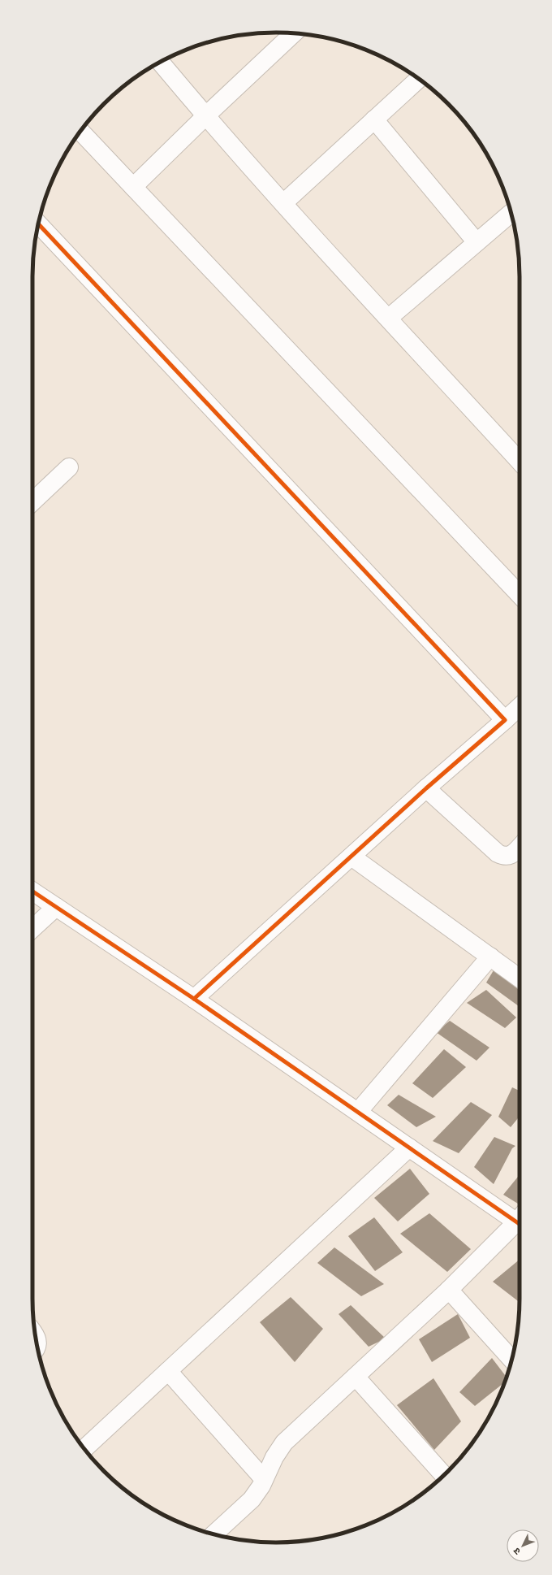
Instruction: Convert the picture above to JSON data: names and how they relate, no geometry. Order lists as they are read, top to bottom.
{
  "north": "bottom left"
}
